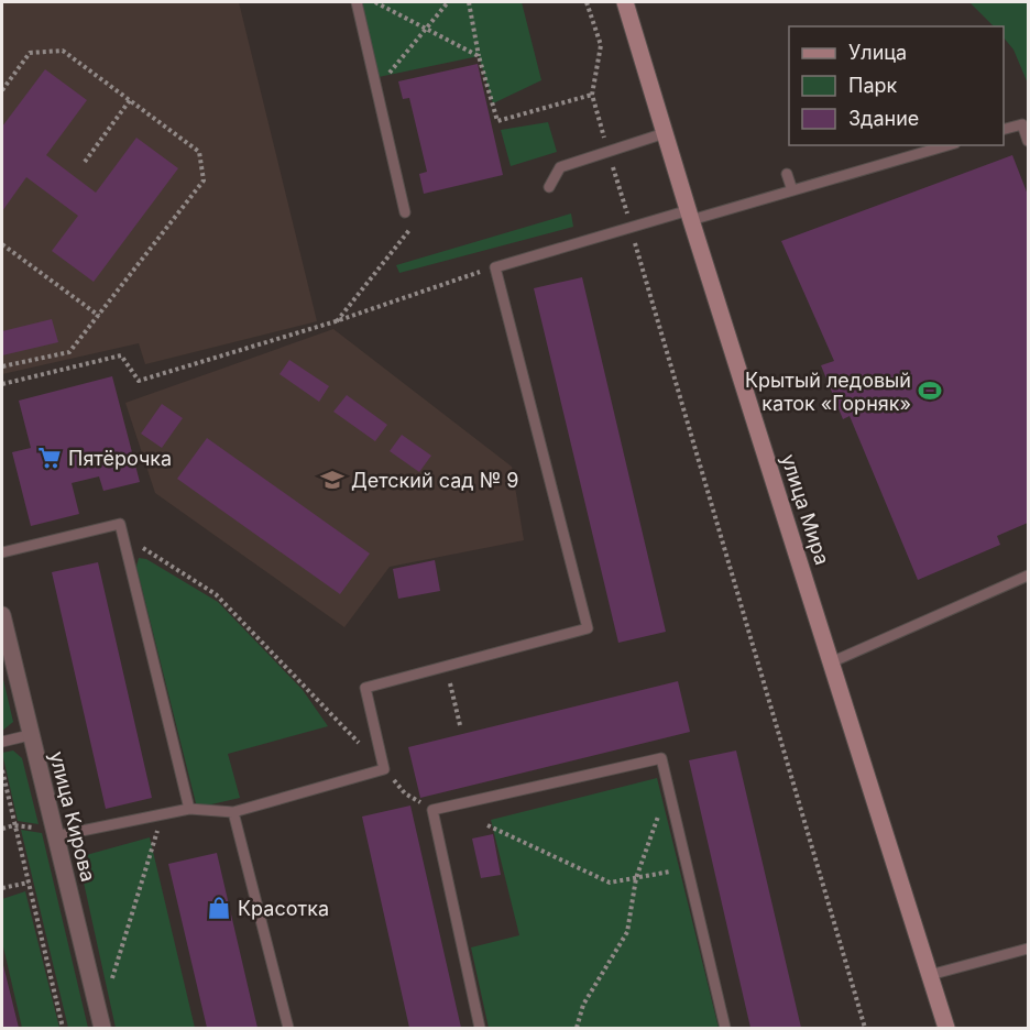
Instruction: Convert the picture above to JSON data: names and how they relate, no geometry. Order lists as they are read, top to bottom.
{
  "streets": {
    "main road": ["улица Мира"],
    "street": ["улица Кирова"]
  },
  "places": {
    "sports": ["Крытый ледовый каток «Горняк»"],
    "supermarket": ["Пятёрочка"],
    "school or university": ["Детский сад № 9"],
    "shop": ["Красотка"]
  },
  "legend": ["Улица", "Парк", "Здание"]
}
